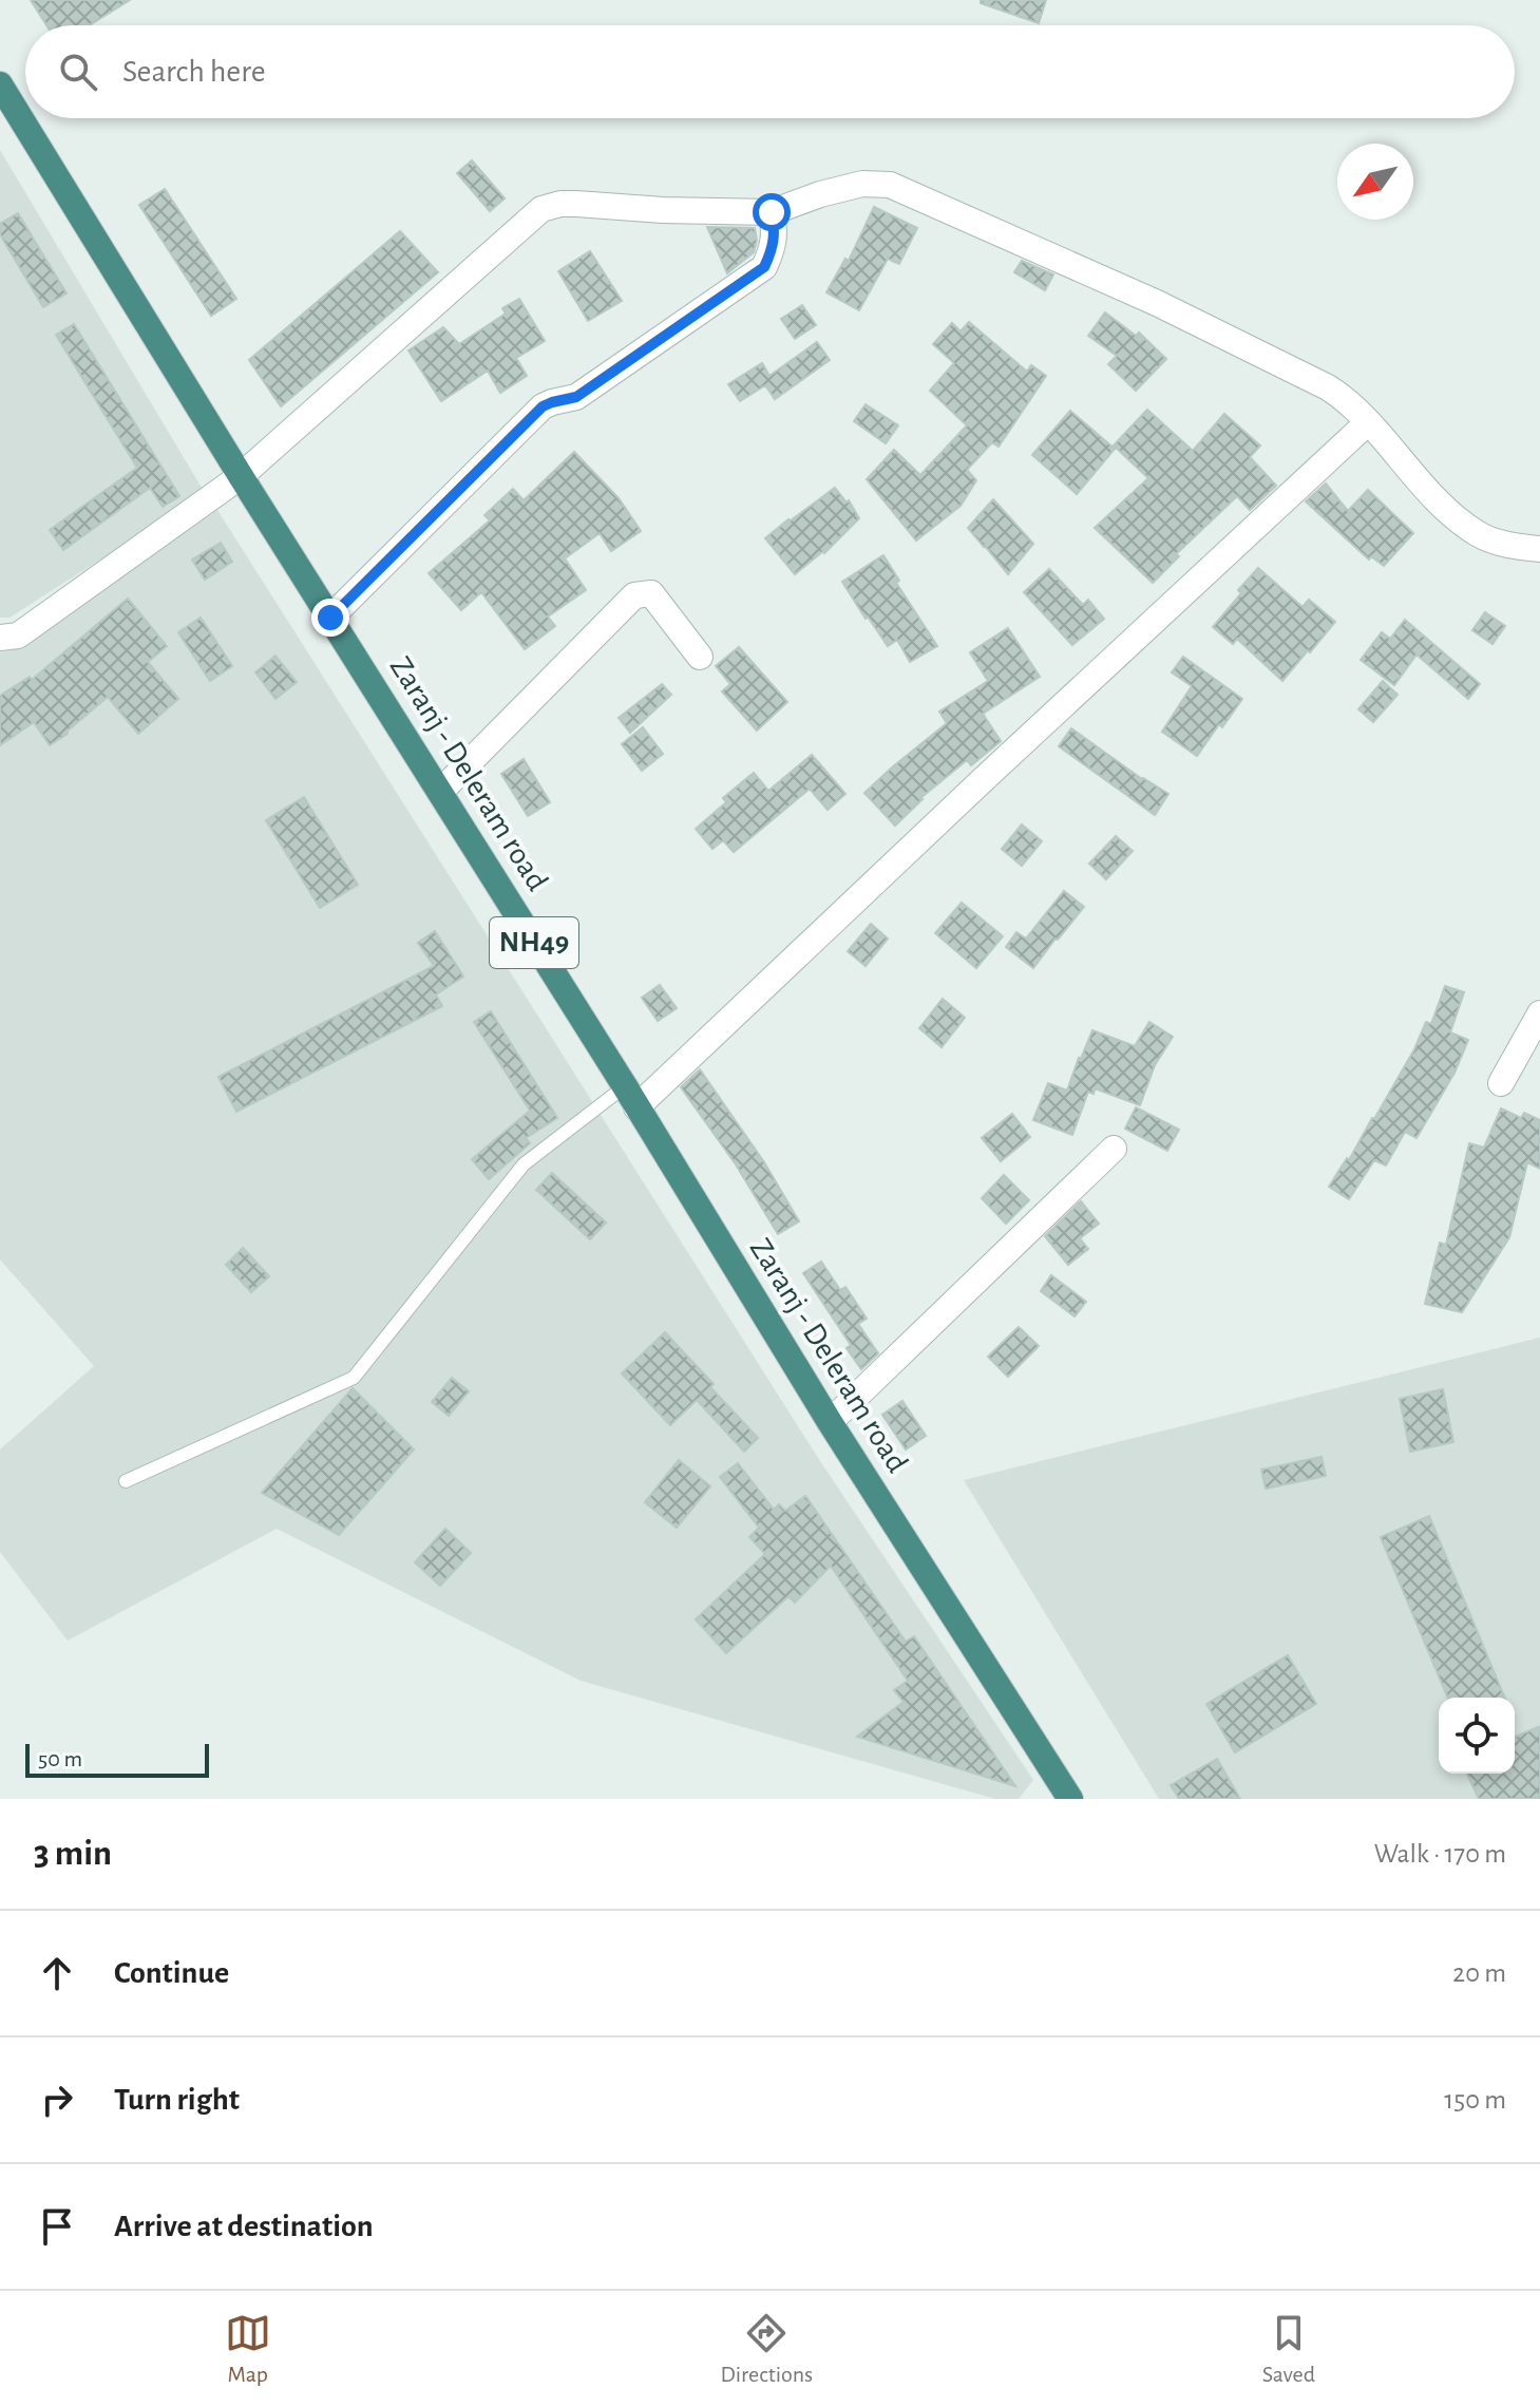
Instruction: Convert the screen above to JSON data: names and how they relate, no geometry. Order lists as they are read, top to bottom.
{
  "streets": {
    "highway": ["Zaranj - Deleram road", "NH49"]
  },
  "scale_bar": "50 m",
  "north": "bottom left",
  "page": {
    "search": "Search here",
    "scale": "50 m",
    "heading": ["3 min", "Walk · 170 m"],
    "list": [
      ["Continue", "20 m"],
      ["Turn right", "150 m"],
      "Arrive at destination"
    ],
    "nav": ["Map", "Directions", "Saved"]
  }
}
